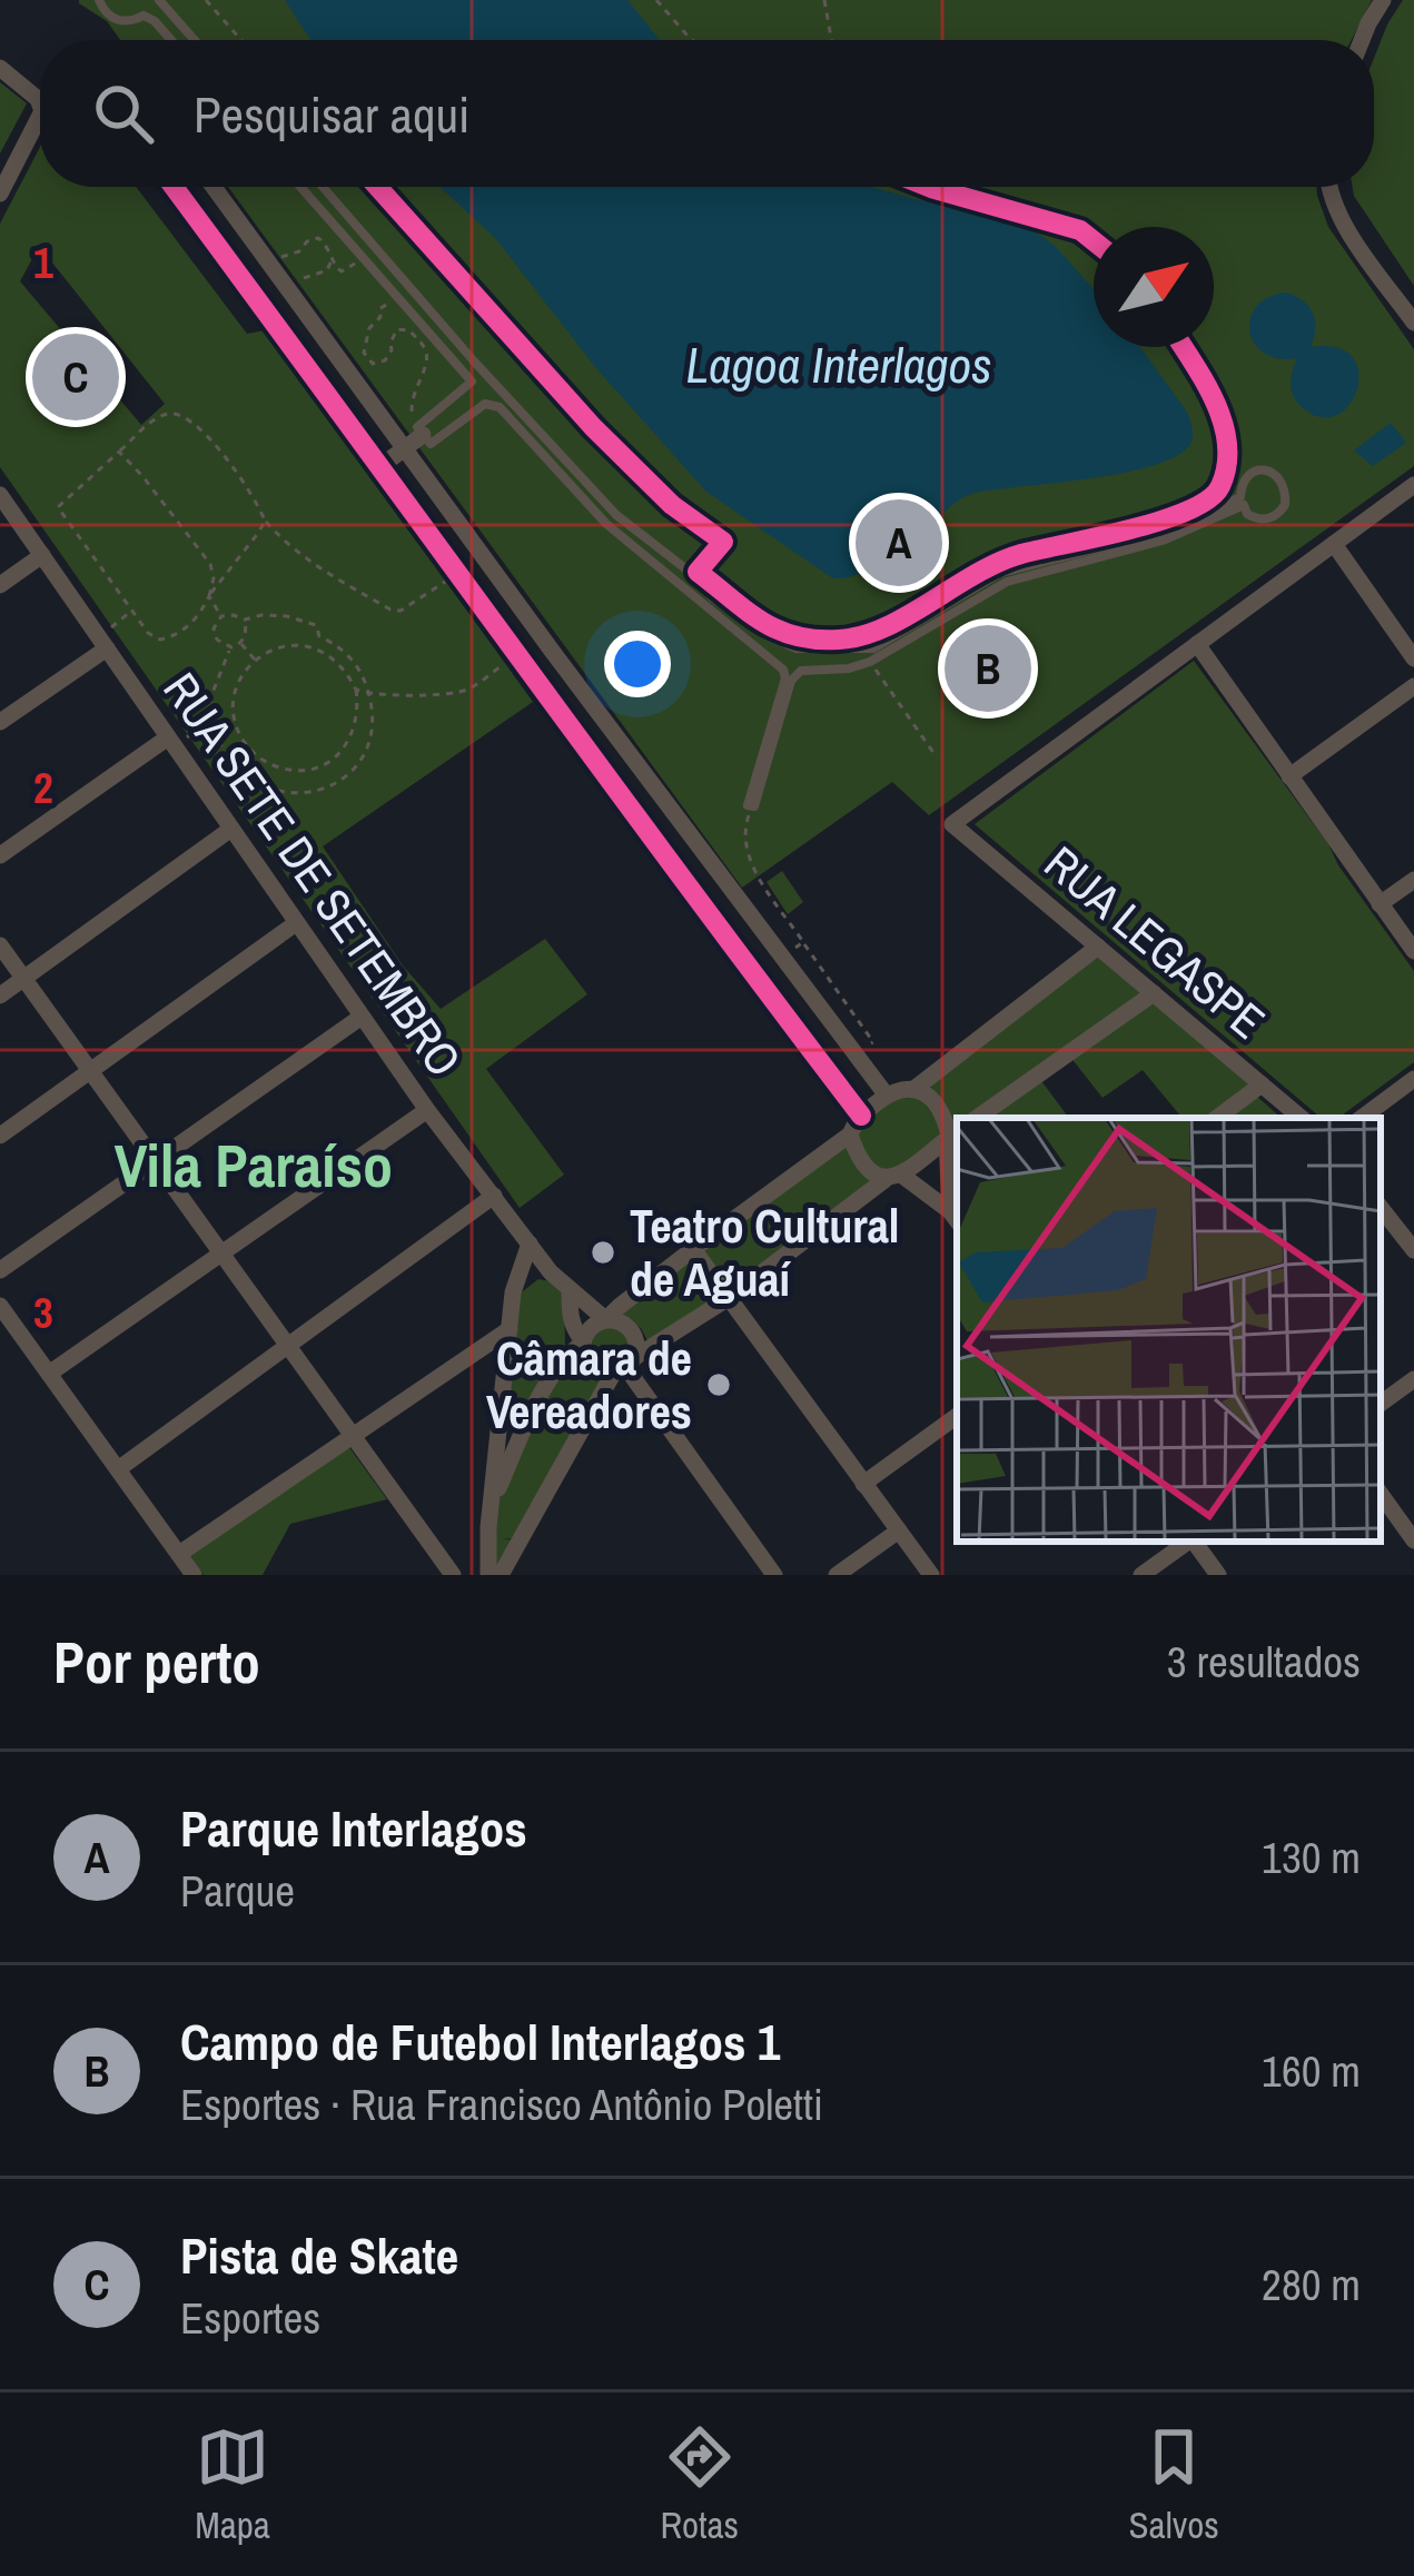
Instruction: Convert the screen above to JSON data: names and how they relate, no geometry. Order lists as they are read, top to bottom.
{
  "streets": {
    "street": ["RUA SETE DE SETEMBRO", "RUA LEGASPE"]
  },
  "districts": ["Vila Paraíso"],
  "water": ["Lagoa Interlagos"],
  "places": ["Teatro Cultural de Aguaí", "Câmara de Vereadores"],
  "north": "top right",
  "page": {
    "search": "Pesquisar aqui",
    "pins": ["C", "A", "B"],
    "heading": ["Por perto", "3 resultados"],
    "list": [
      {
        "mark": "A",
        "name": "Parque Interlagos",
        "note": "Parque",
        "value": "130 m"
      },
      {
        "mark": "B",
        "name": "Campo de Futebol Interlagos 1",
        "note": "Esportes · Rua Francisco Antônio Poletti",
        "value": "160 m"
      },
      {
        "mark": "C",
        "name": "Pista de Skate",
        "note": "Esportes",
        "value": "280 m"
      }
    ],
    "nav": ["Mapa", "Rotas", "Salvos"]
  },
  "grid": {
    "rows": ["1", "2", "3"]
  }
}
